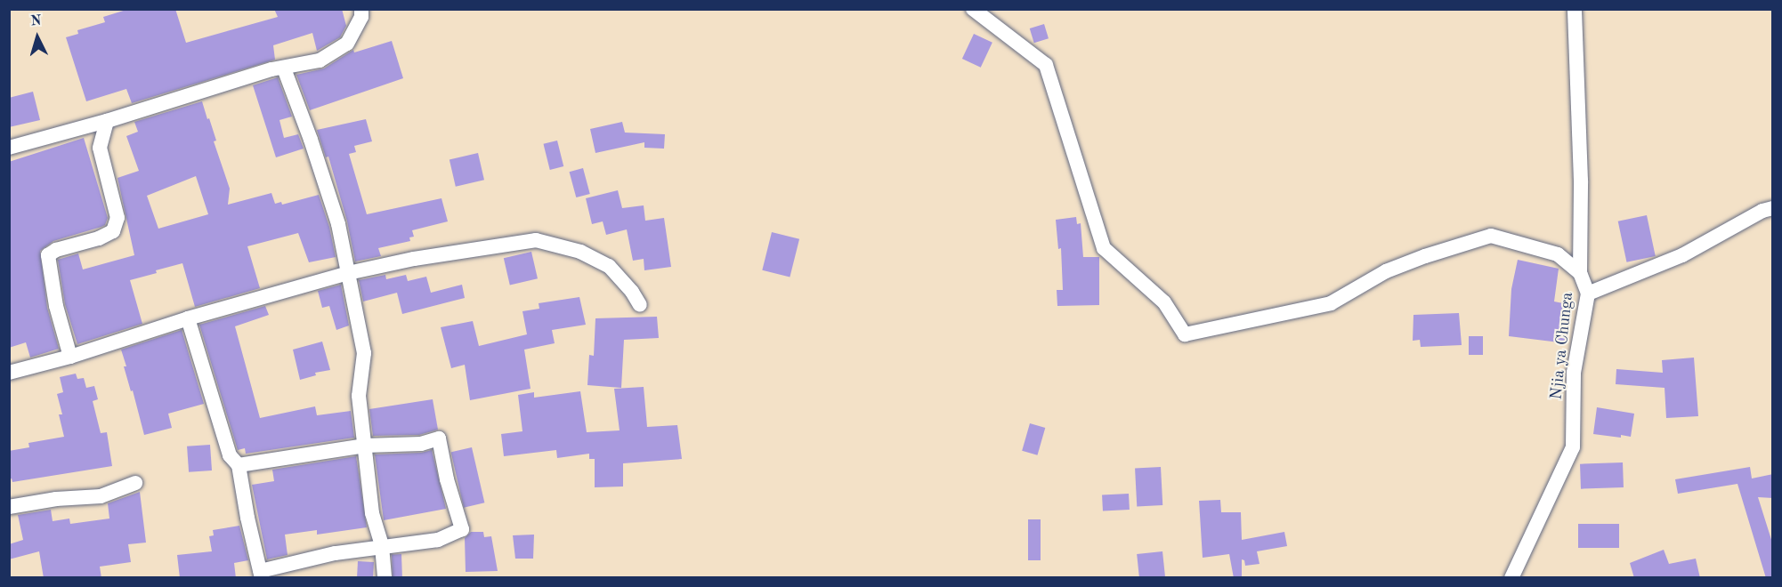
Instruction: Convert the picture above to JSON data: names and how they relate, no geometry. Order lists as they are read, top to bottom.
{
  "streets": {
    "street": ["Njia ya Chunga"]
  },
  "north": "top"
}
